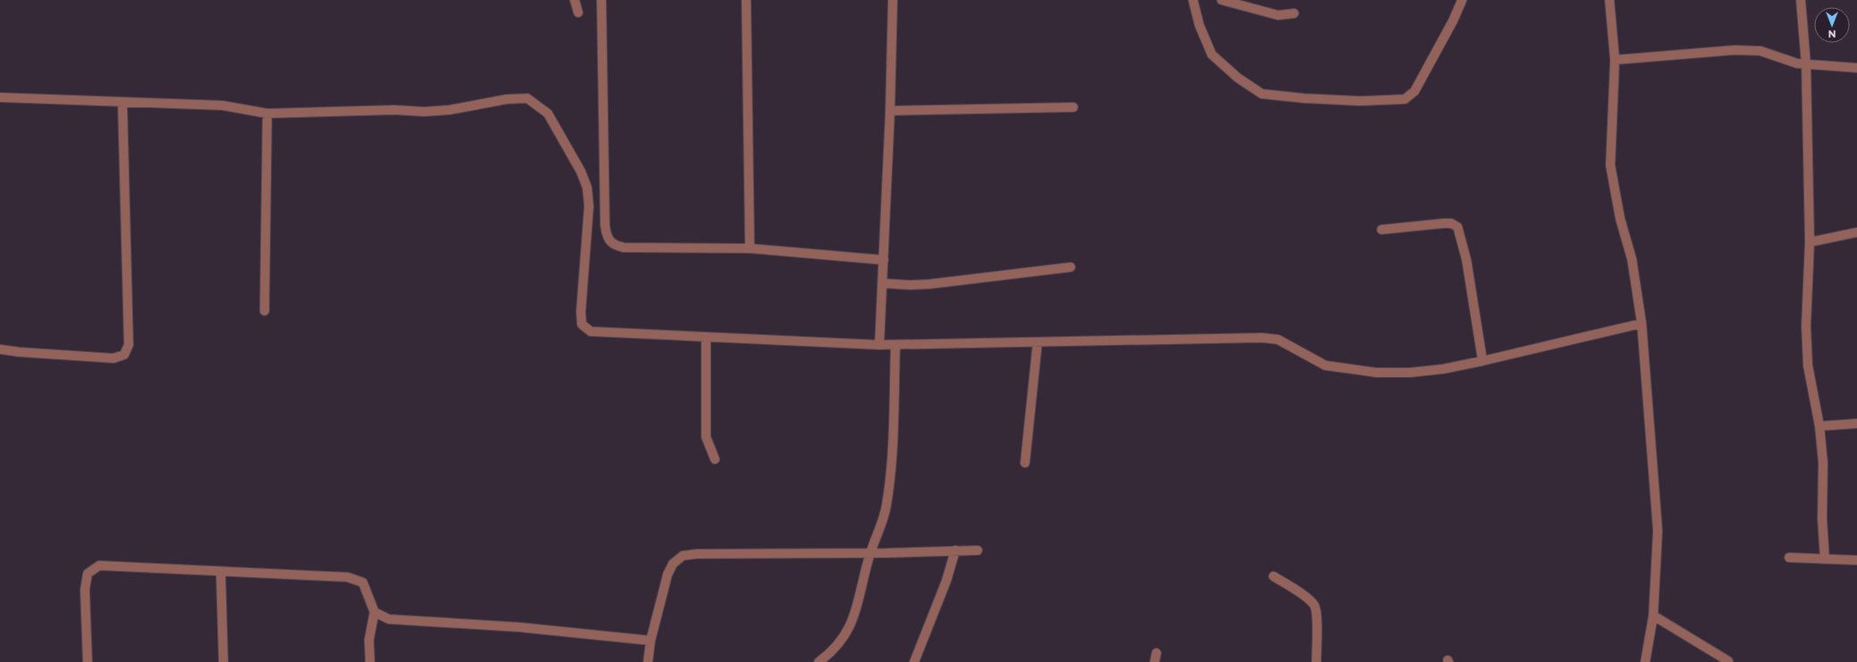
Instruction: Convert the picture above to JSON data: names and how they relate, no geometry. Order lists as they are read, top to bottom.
{
  "north": "bottom"
}
